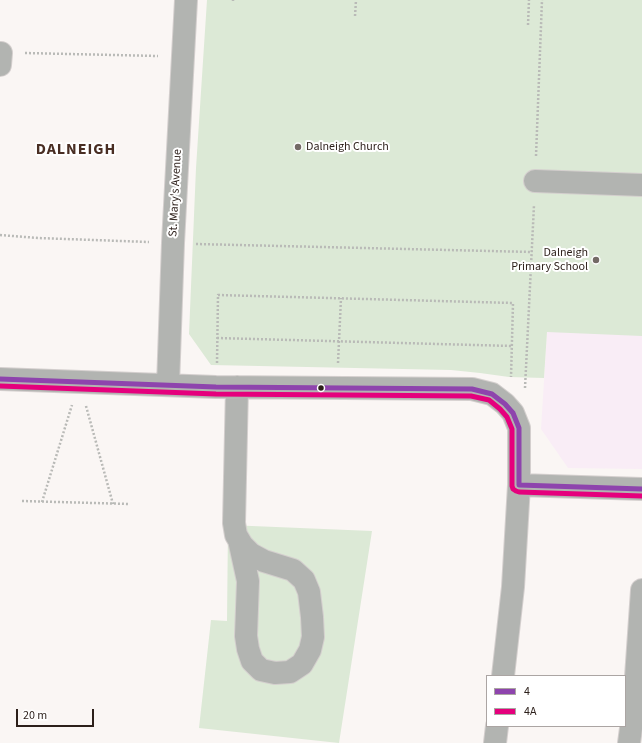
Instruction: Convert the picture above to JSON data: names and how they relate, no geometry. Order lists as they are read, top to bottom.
{
  "streets": {
    "street": ["St. Mary's Avenue"]
  },
  "districts": ["DALNEIGH"],
  "places": ["Dalneigh Church", "Dalneigh Primary School"],
  "lines": ["transit line 4", "transit line 4A"],
  "legend": ["4", "4A"],
  "scale_bar": "20 m"
}
